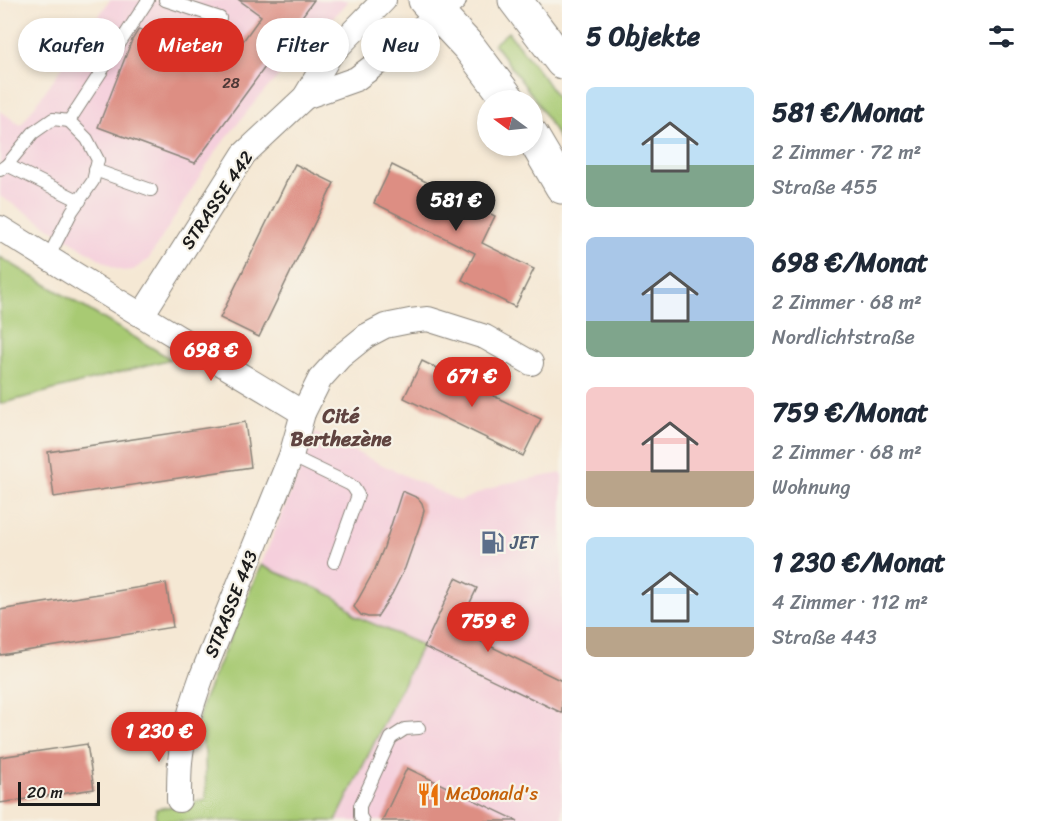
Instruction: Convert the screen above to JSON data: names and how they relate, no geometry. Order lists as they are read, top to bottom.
{
  "streets": {
    "street": ["STRASSE 442", "STRASSE 443"]
  },
  "districts": ["Cité Berthezène"],
  "places": {
    "fuel station": ["JET"],
    "restaurant": ["McDonald's"]
  },
  "house_numbers": ["28"],
  "scale_bar": "20 m",
  "north": "left",
  "page": {
    "heading": "5 Objekte",
    "chip": [
      "Kaufen",
      "Mieten",
      "Filter",
      "Neu"
    ],
    "list": [
      {
        "name": "581 €/Monat",
        "note": "2 Zimmer · 72 m² · Straße 455"
      },
      {
        "name": "698 €/Monat",
        "note": "2 Zimmer · 68 m² · Nordlichtstraße"
      },
      {
        "name": "759 €/Monat",
        "note": "2 Zimmer · 68 m² · Wohnung"
      },
      {
        "name": "1 230 €/Monat",
        "note": "4 Zimmer · 112 m² · Straße 443"
      }
    ],
    "price": [
      "581 €",
      "698 €",
      "671 €",
      "759 €",
      "1 230 €"
    ],
    "scale": "20 m"
  }
}
